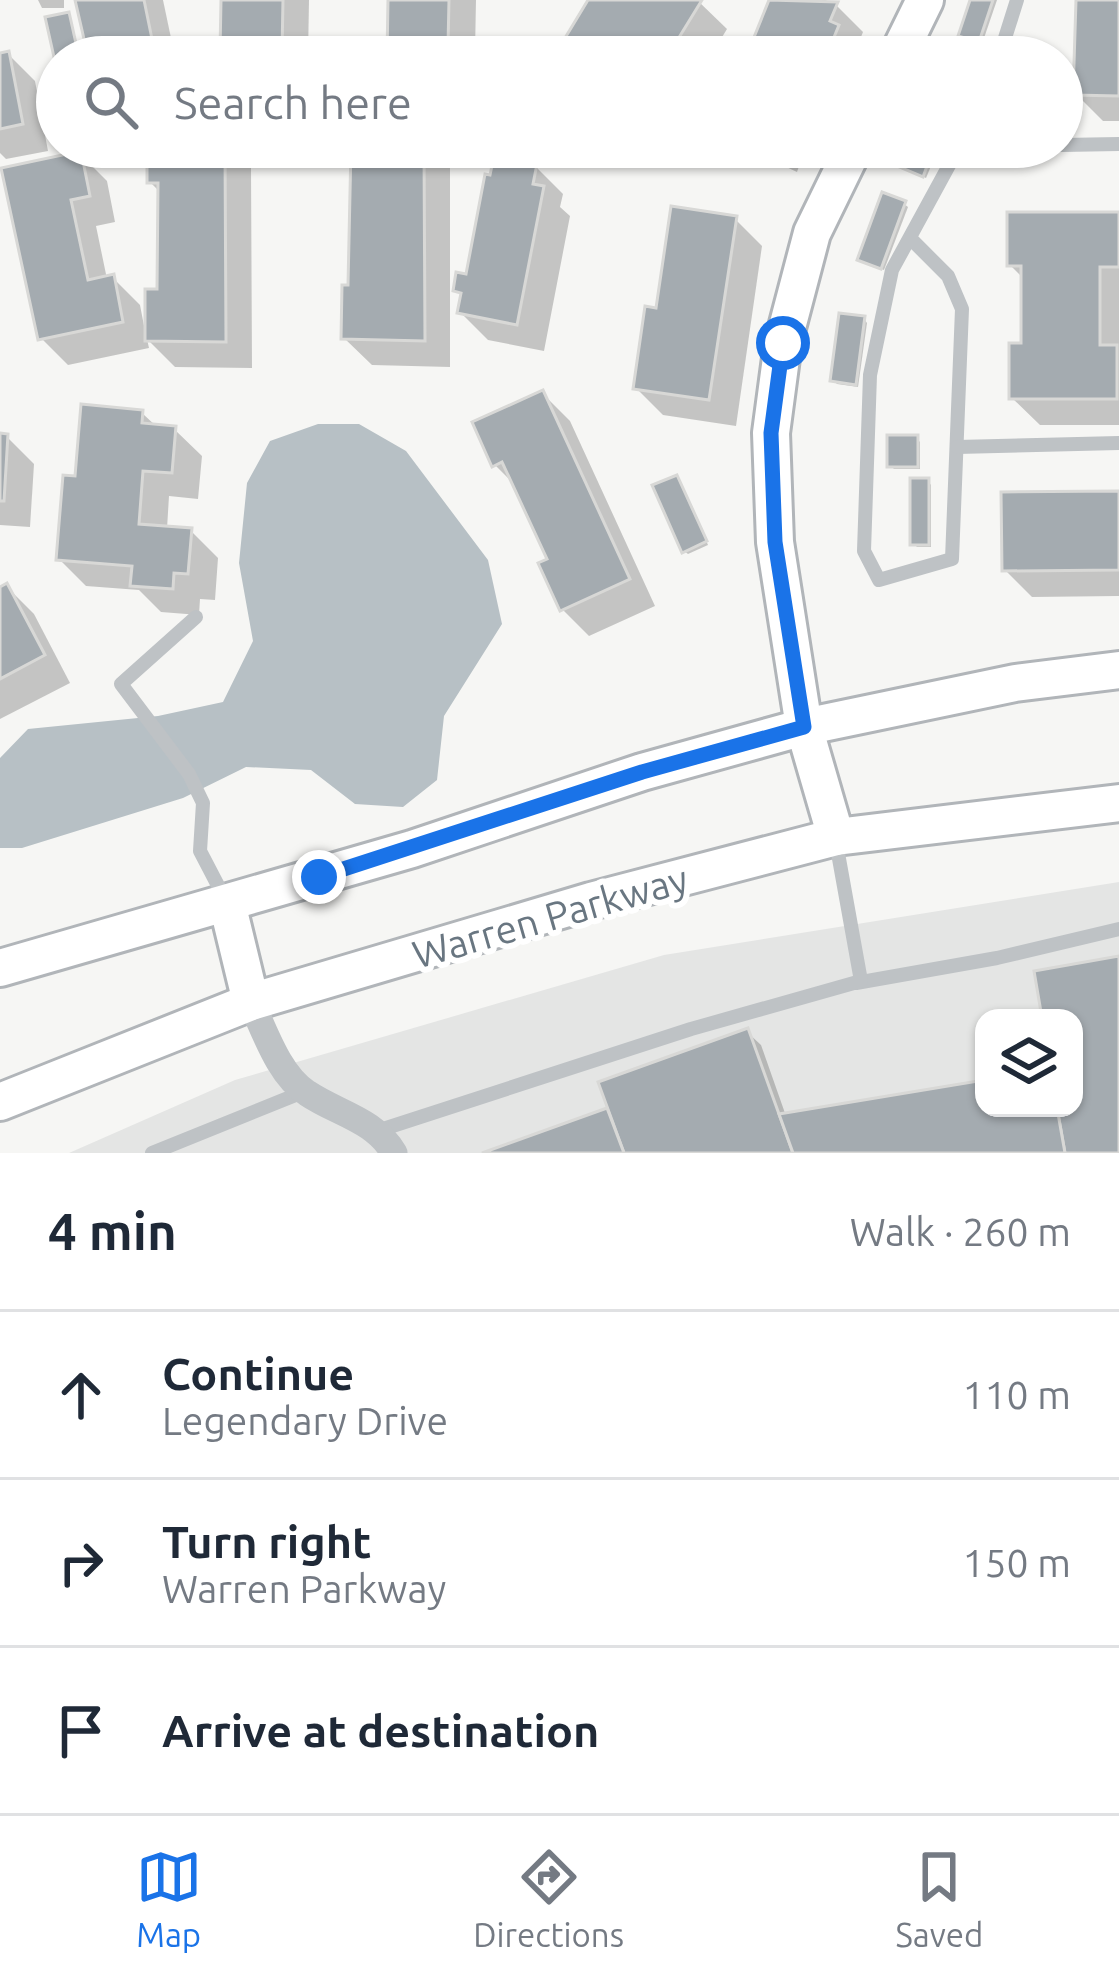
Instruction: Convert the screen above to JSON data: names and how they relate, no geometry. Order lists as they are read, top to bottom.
{
  "streets": {
    "main road": ["Warren Parkway"]
  },
  "page": {
    "search": "Search here",
    "heading": ["4 min", "Walk · 260 m"],
    "list": [
      ["Continue", "Legendary Drive", "110 m"],
      ["Turn right", "Warren Parkway", "150 m"],
      "Arrive at destination"
    ],
    "nav": ["Map", "Directions", "Saved"]
  }
}
